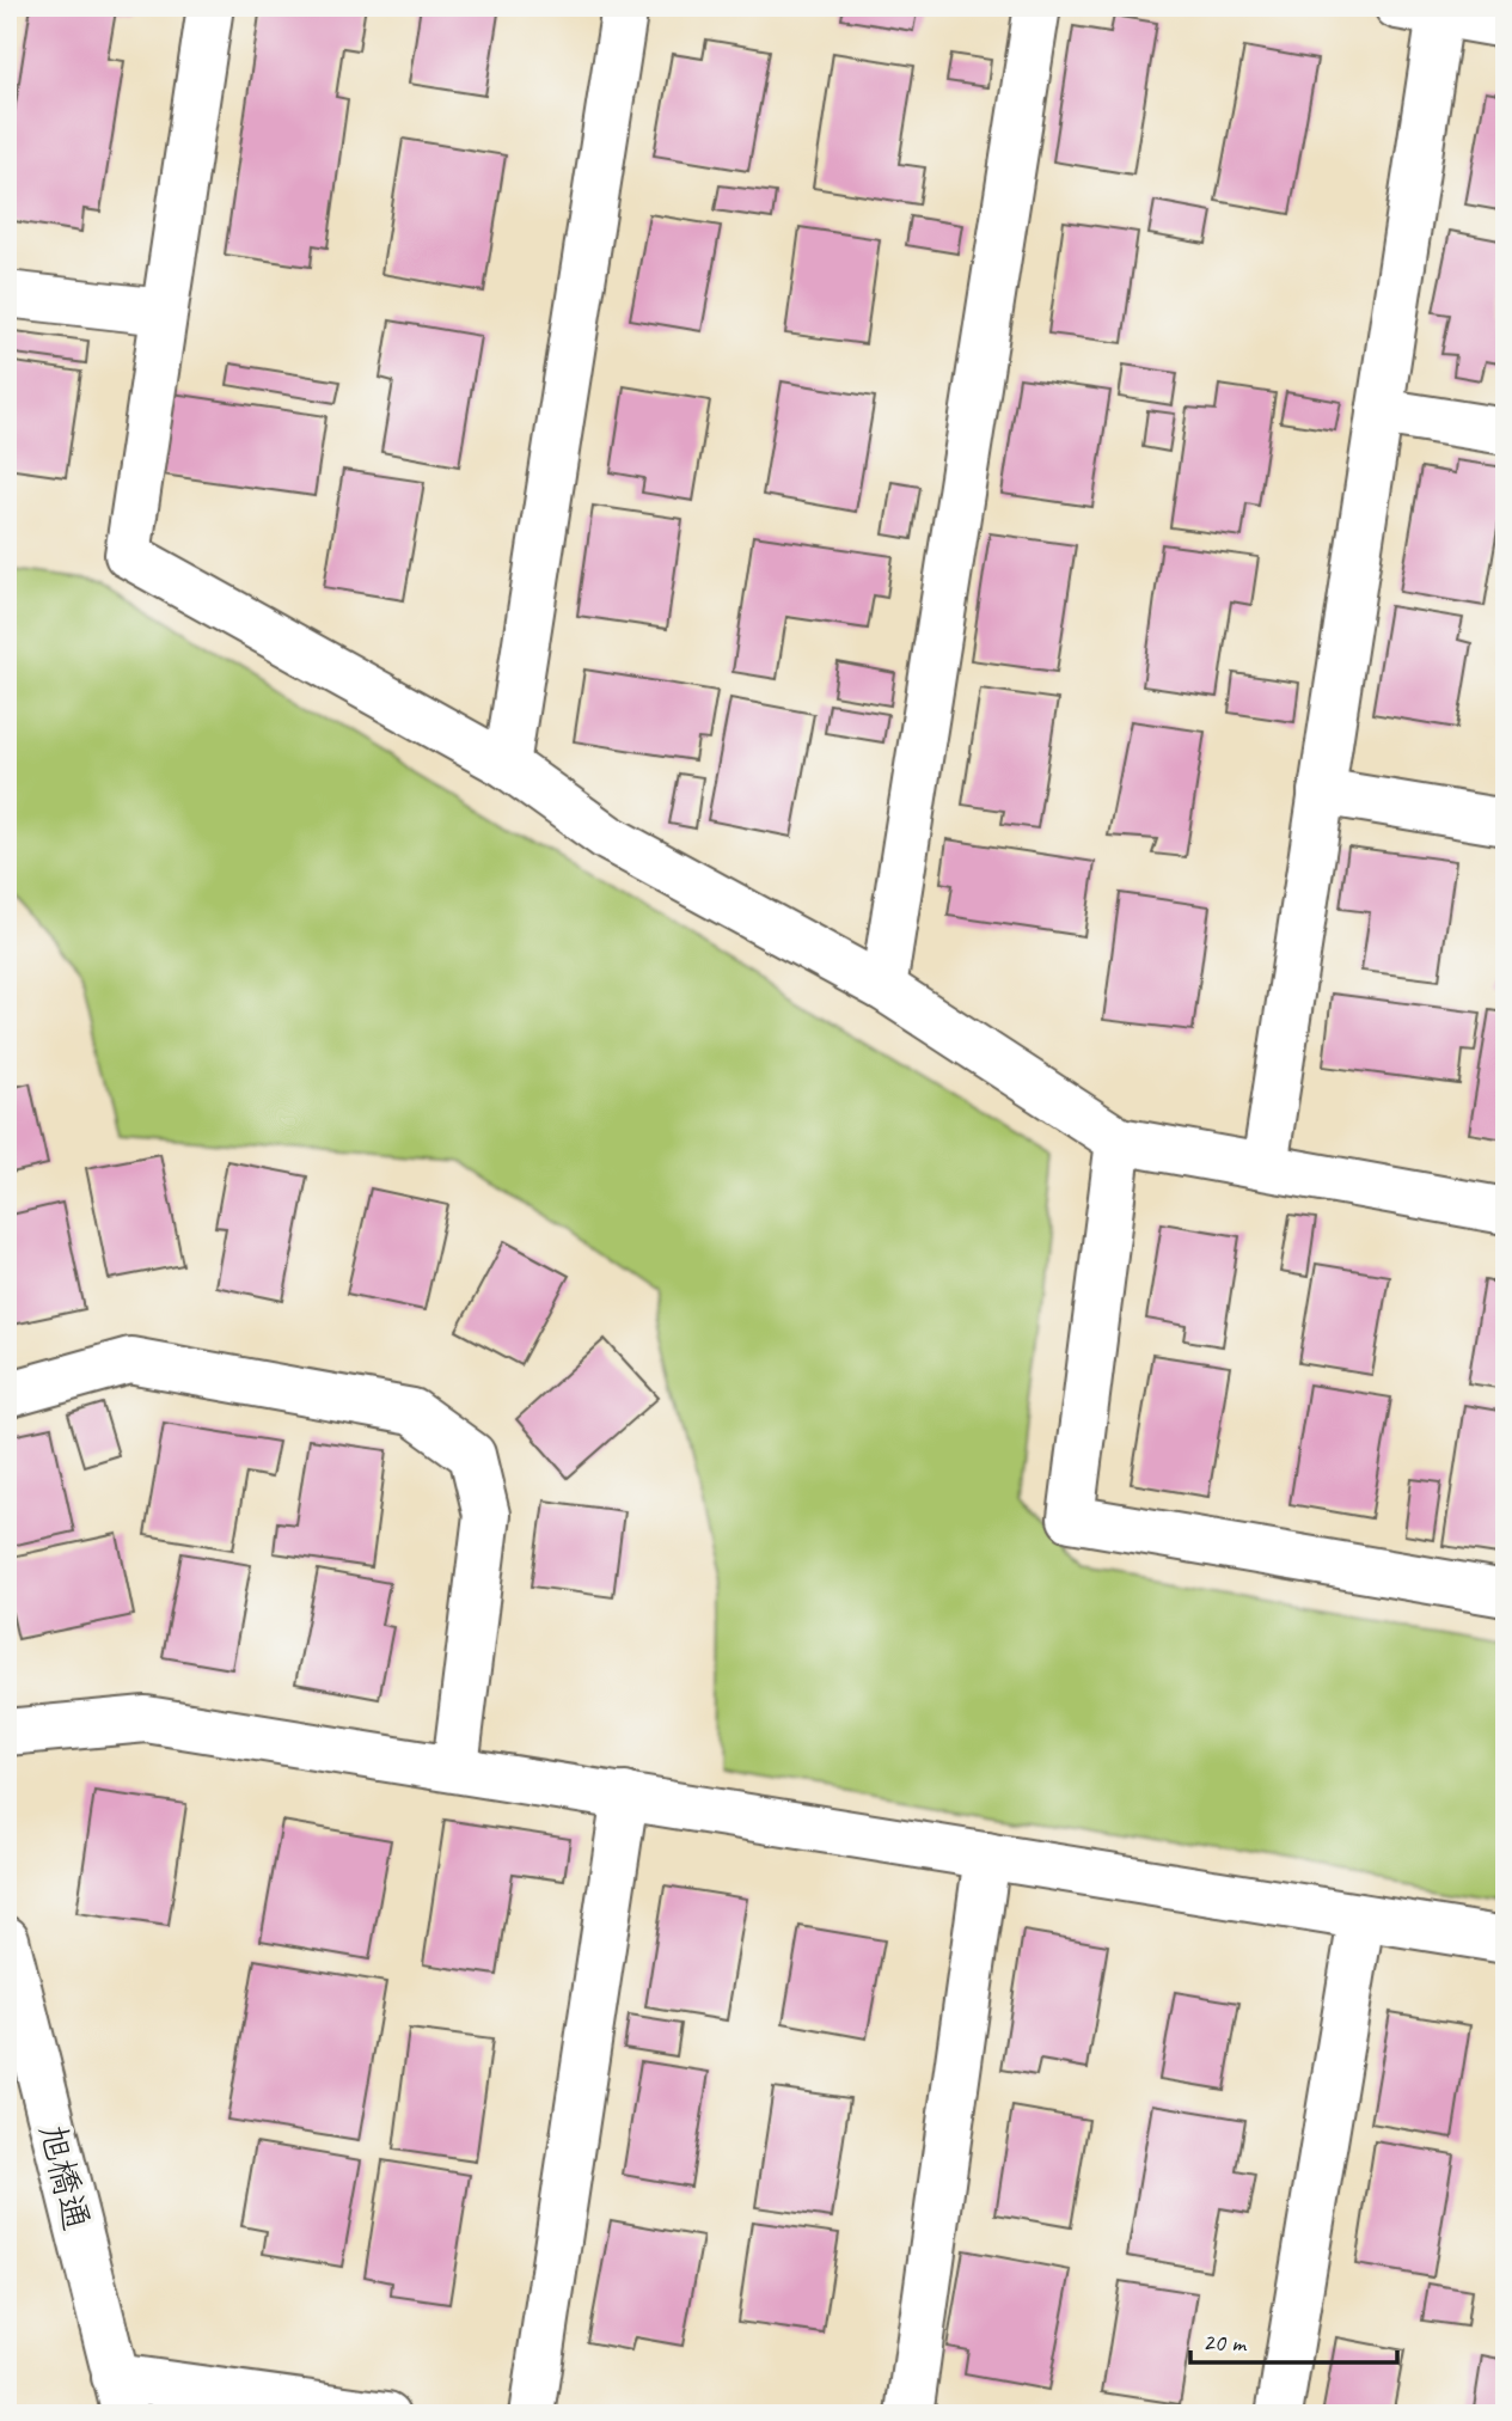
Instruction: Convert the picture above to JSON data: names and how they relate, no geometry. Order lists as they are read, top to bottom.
{
  "streets": {
    "street": ["旭橋通"]
  },
  "scale_bar": "20 m"
}
